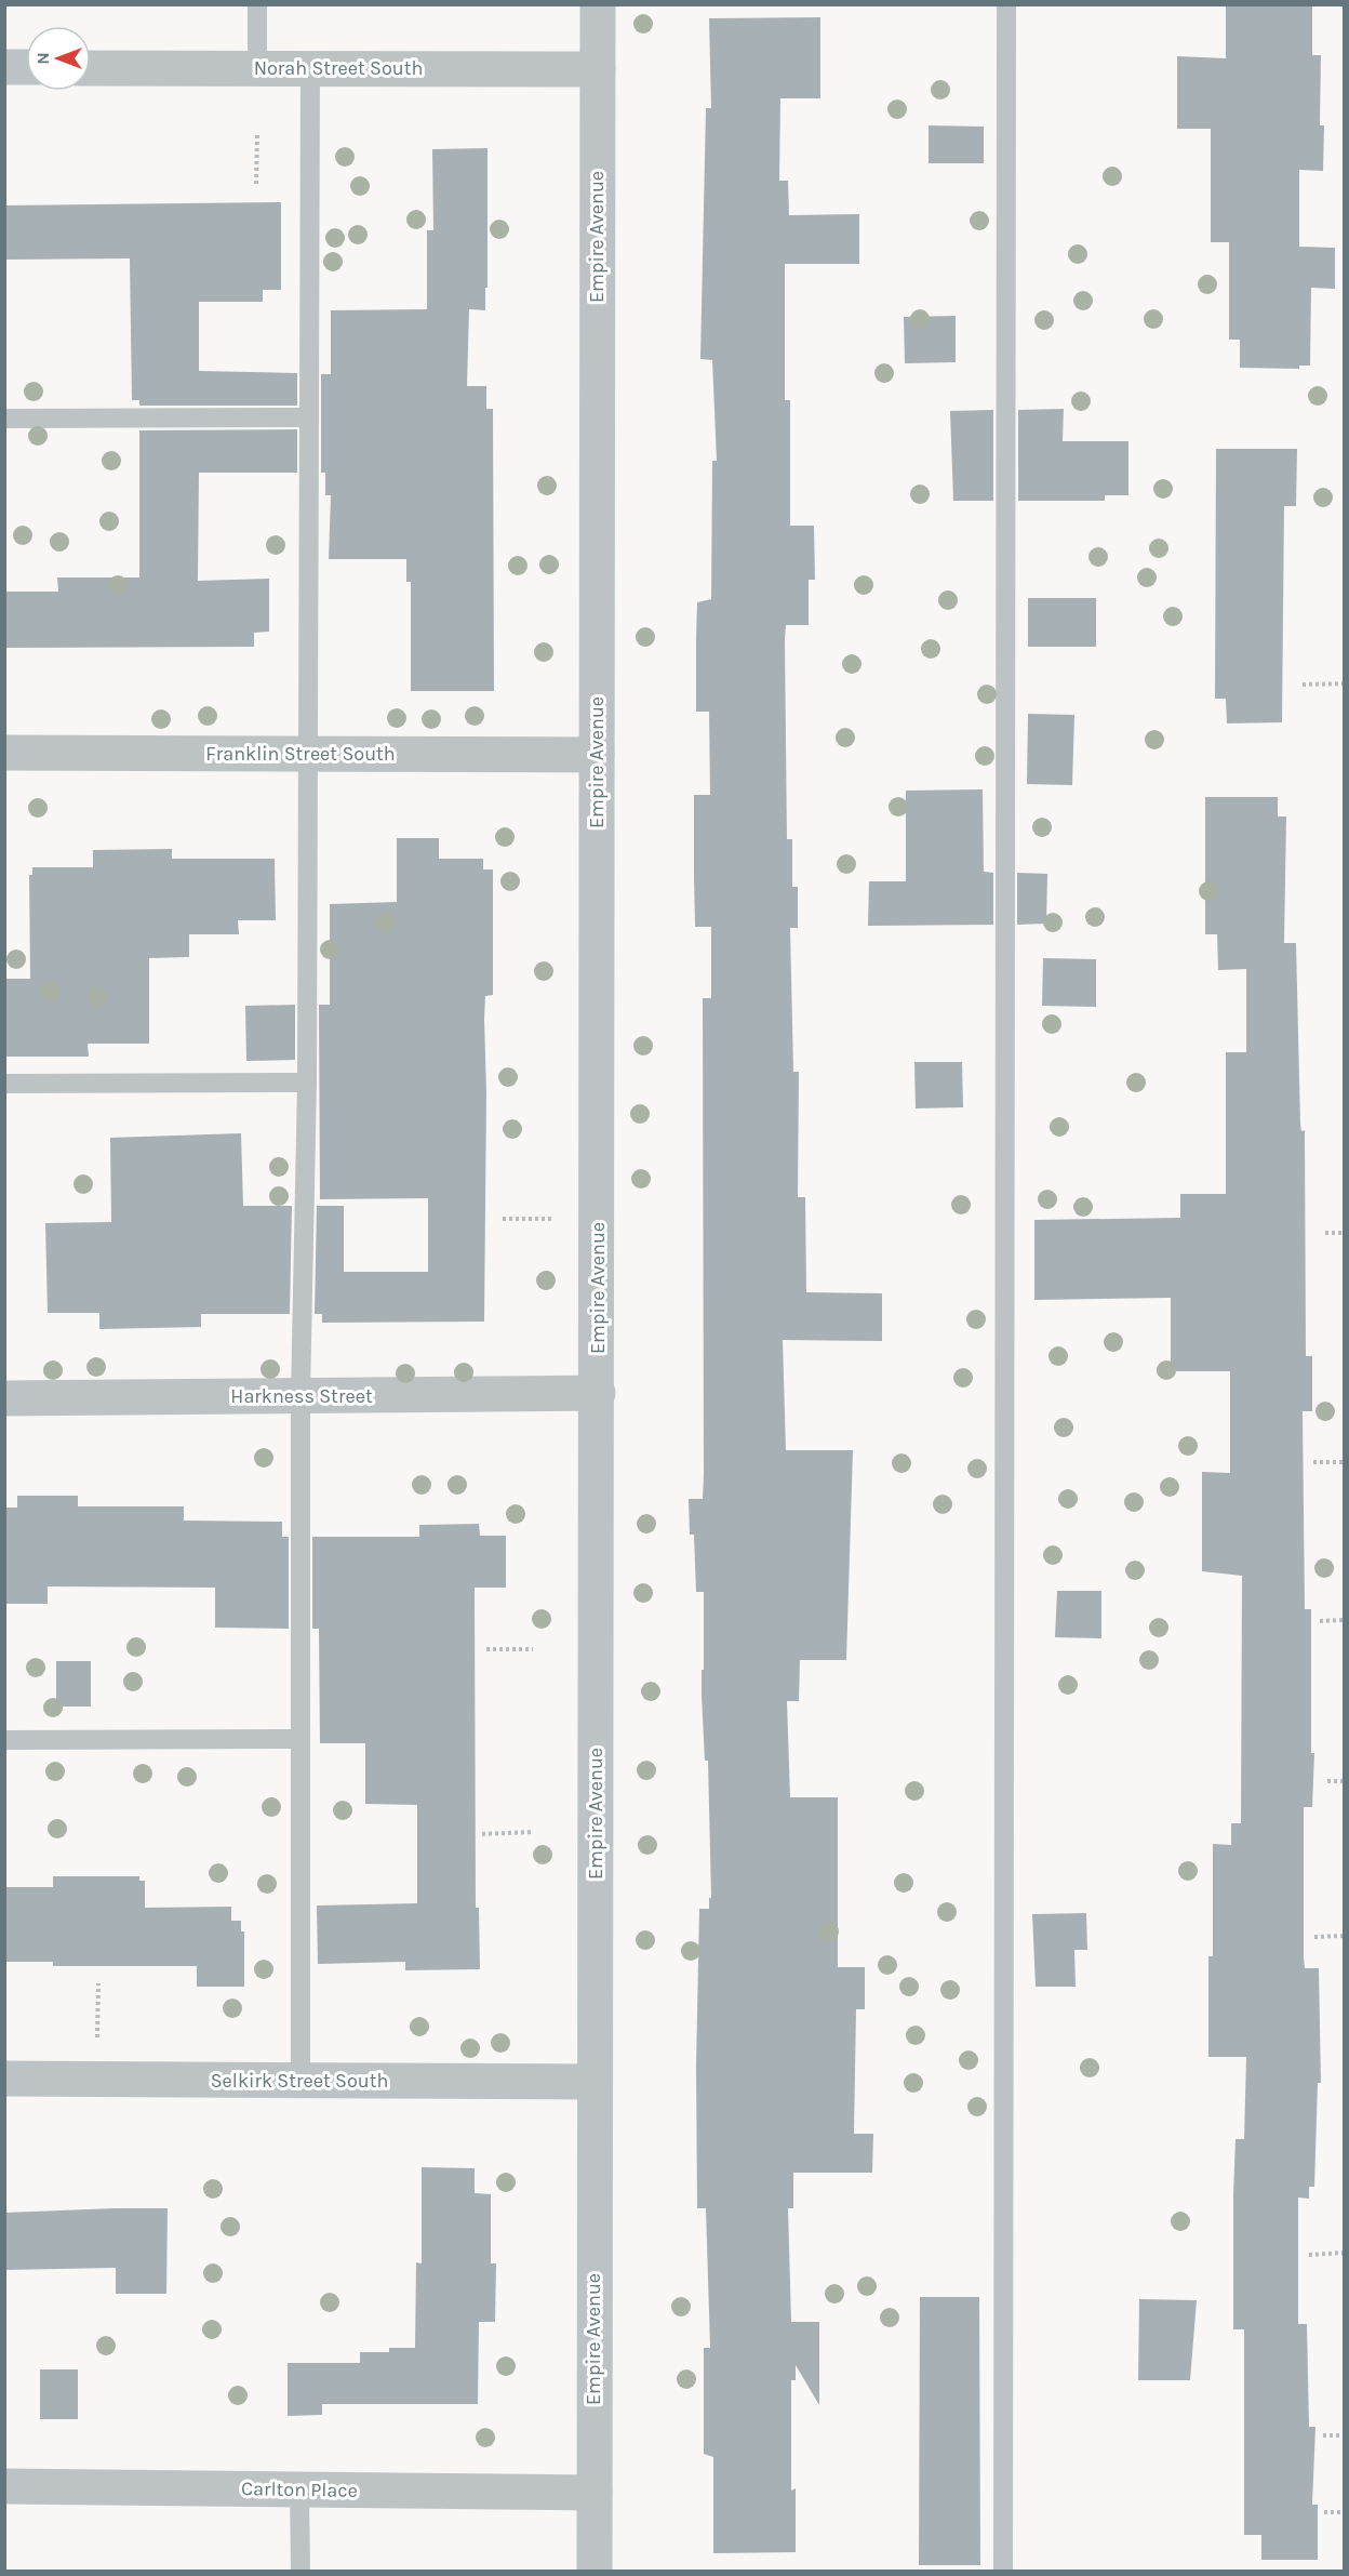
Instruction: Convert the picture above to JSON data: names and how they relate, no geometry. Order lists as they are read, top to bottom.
{
  "streets": {
    "street": [
      "Norah Street South",
      "Empire Avenue",
      "Franklin Street South",
      "Harkness Street",
      "Selkirk Street South",
      "Carlton Place"
    ]
  },
  "crossings": [
    ["Norah Street South", "Empire Avenue"],
    ["Empire Avenue", "Franklin Street South"],
    ["Empire Avenue", "Harkness Street"],
    ["Empire Avenue", "Selkirk Street South"],
    ["Empire Avenue", "Carlton Place"]
  ],
  "north": "left"
}
